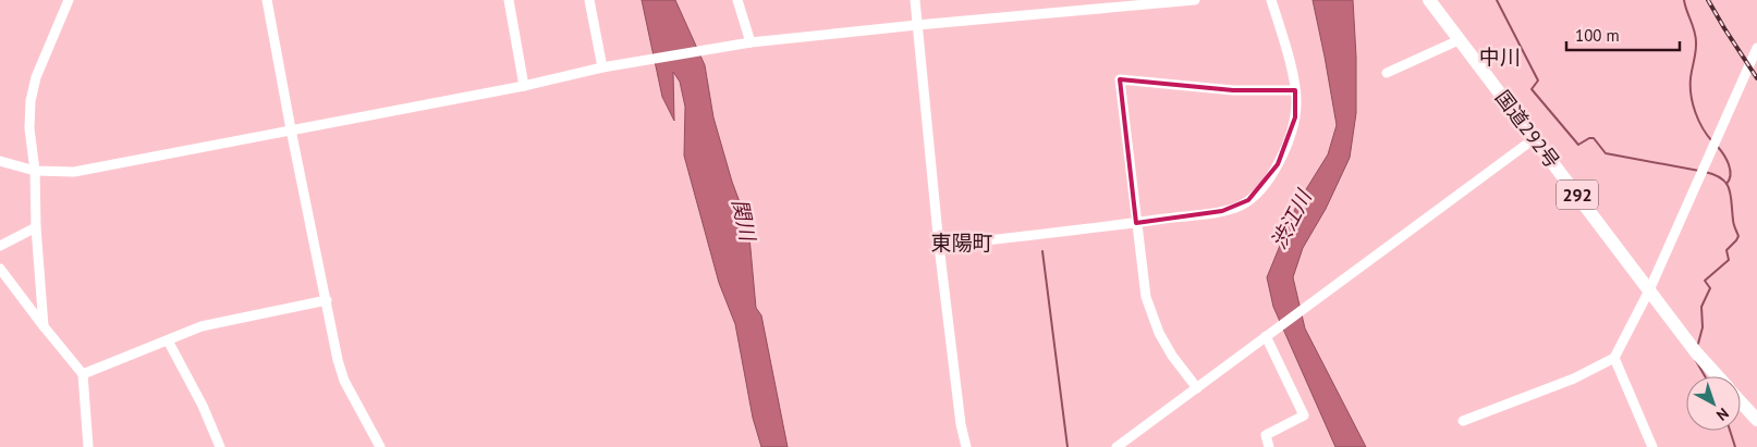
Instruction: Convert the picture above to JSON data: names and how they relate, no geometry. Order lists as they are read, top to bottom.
{
  "streets": {
    "highway": ["国道292号", "292"]
  },
  "districts": ["中川", "東陽町"],
  "water": ["関川", "渋江川"],
  "scale_bar": "100 m",
  "north": "bottom right"
}
